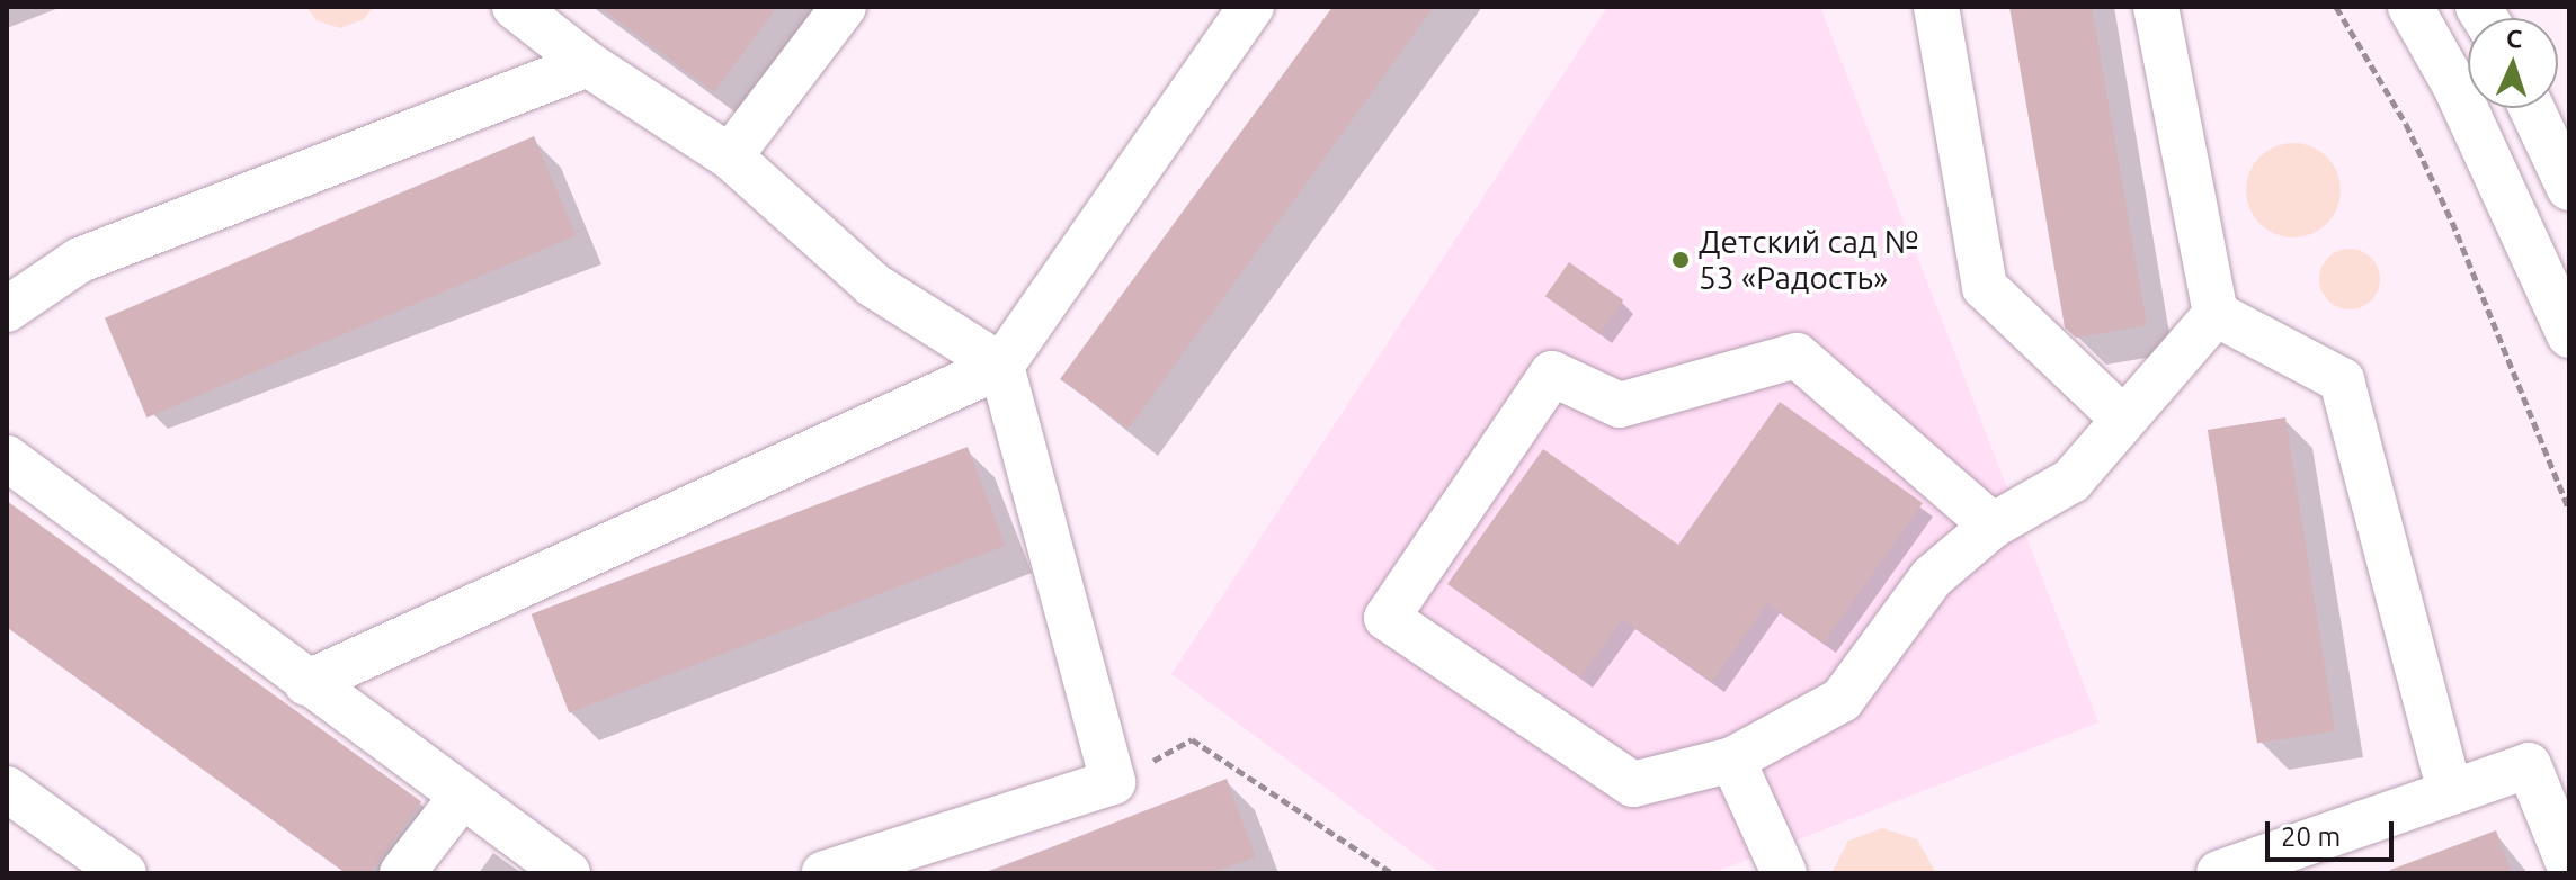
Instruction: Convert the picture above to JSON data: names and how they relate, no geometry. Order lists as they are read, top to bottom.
{
  "places": ["Детский сад № 53 «Радость»"],
  "scale_bar": "20 m",
  "north": "top"
}
